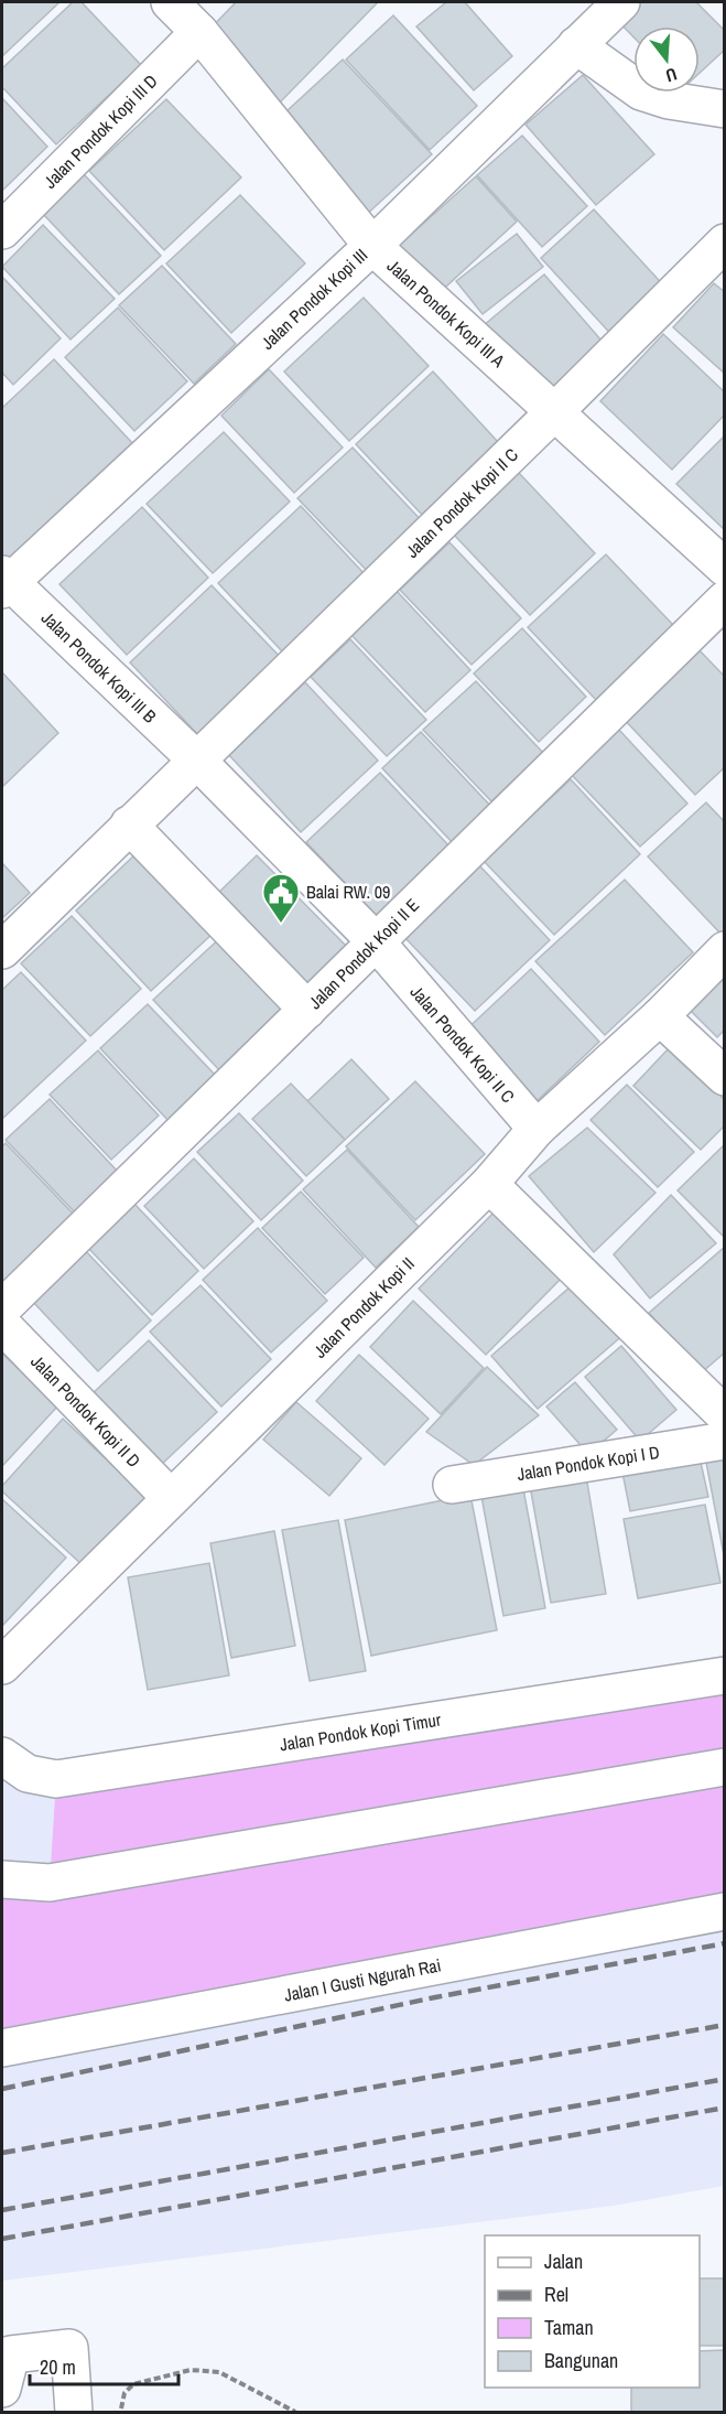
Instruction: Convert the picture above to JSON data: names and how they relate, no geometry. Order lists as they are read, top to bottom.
{
  "streets": {
    "street": [
      "Jalan Pondok Kopi III D",
      "Jalan Pondok Kopi III",
      "Jalan Pondok Kopi III A",
      "Jalan Pondok Kopi II C",
      "Jalan Pondok Kopi III B",
      "Jalan Pondok Kopi II E",
      "Jalan Pondok Kopi II",
      "Jalan Pondok Kopi II D",
      "Jalan Pondok Kopi I D",
      "Jalan Pondok Kopi Timur",
      "Jalan I Gusti Ngurah Rai"
    ]
  },
  "crossings": [
    ["Jalan Pondok Kopi III D", "Jalan Pondok Kopi III A"],
    ["Jalan Pondok Kopi III", "Jalan Pondok Kopi III A"],
    ["Jalan Pondok Kopi III", "Jalan Pondok Kopi III B"],
    ["Jalan Pondok Kopi III A", "Jalan Pondok Kopi II C"],
    ["Jalan Pondok Kopi II C", "Jalan Pondok Kopi III B"],
    ["Jalan Pondok Kopi II C", "Jalan Pondok Kopi II E"],
    ["Jalan Pondok Kopi II C", "Jalan Pondok Kopi II"],
    ["Jalan Pondok Kopi II", "Jalan Pondok Kopi II D"]
  ],
  "places": {
    "public building": ["Balai RW. 09"]
  },
  "legend": [
    "Jalan",
    "Rel",
    "Taman",
    "Bangunan"
  ],
  "scale_bar": "20 m",
  "north": "bottom"
}
